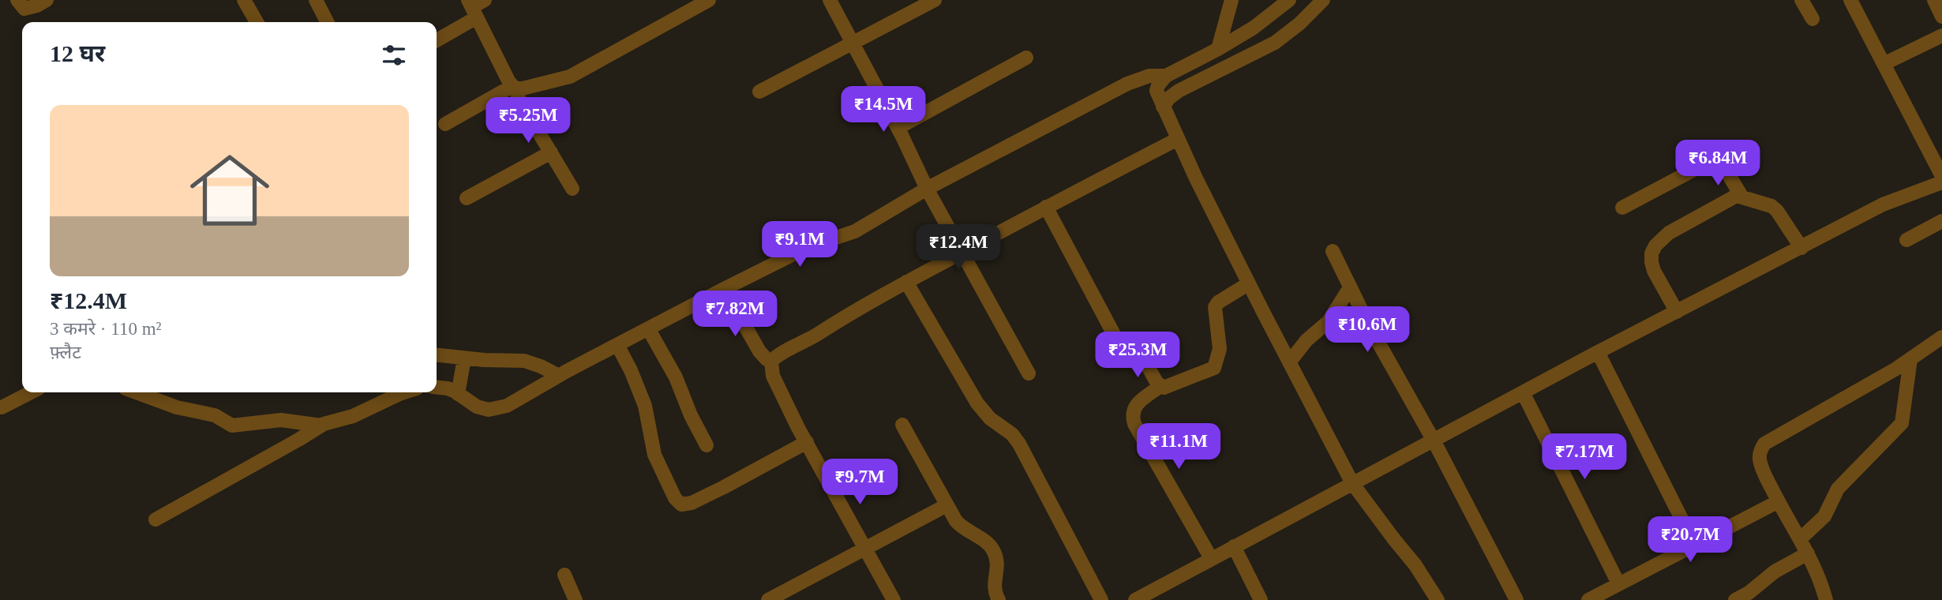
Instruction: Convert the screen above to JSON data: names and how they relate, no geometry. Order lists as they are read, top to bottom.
{
  "page": {
    "heading": "12 घर",
    "price": [
      "₹14.5M",
      "₹5.25M",
      "₹6.84M",
      "₹9.1M",
      "₹12.4M",
      "₹7.82M",
      "₹10.6M",
      "₹25.3M",
      "₹11.1M",
      "₹7.17M",
      "₹9.7M",
      "₹20.7M"
    ],
    "list": [
      {
        "name": "₹12.4M",
        "note": "3 कमरे · 110 m² · फ़्लैट"
      }
    ]
  }
}
